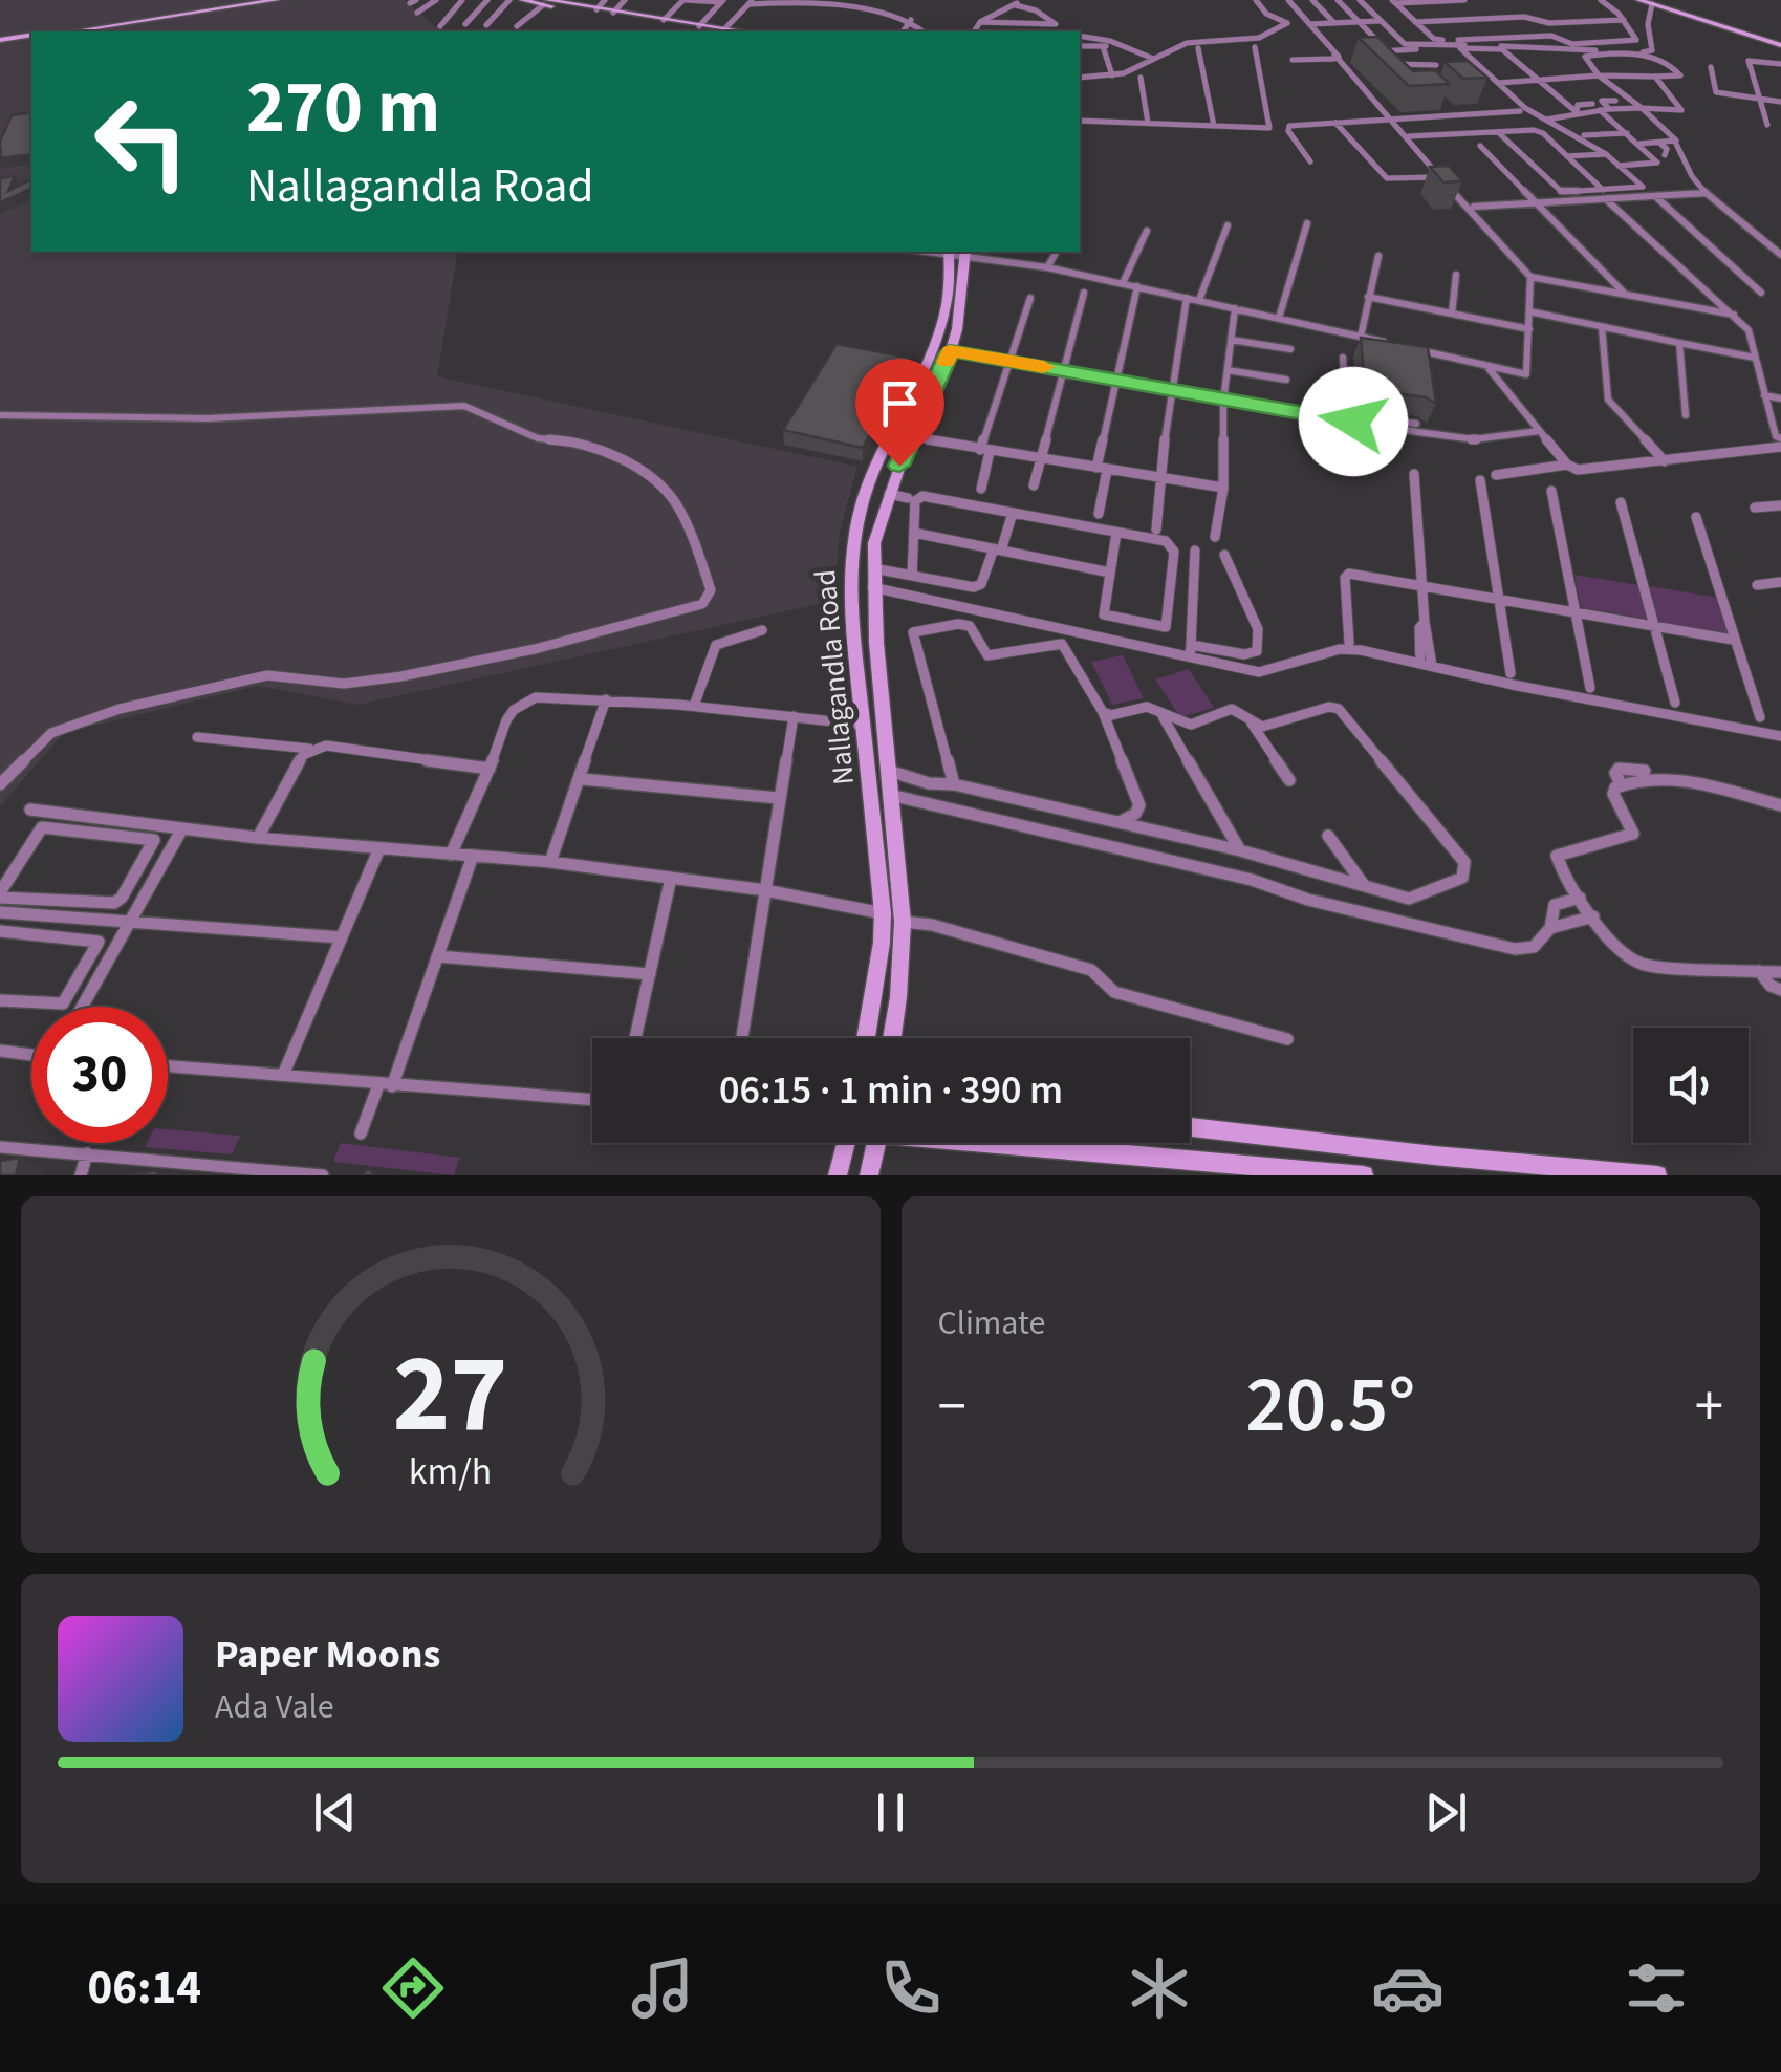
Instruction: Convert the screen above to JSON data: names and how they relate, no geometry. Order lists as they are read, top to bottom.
{
  "streets": {
    "main road": ["Nallagandla Road"]
  },
  "page": {
    "turn": ["270 m", "Nallagandla Road"],
    "limit": "30",
    "trip": "06:15 · 1 min · 390 m",
    "tile": "Climate",
    "heat": ["−", "20.5°", "+"],
    "song": ["Paper Moons", "Ada Vale"],
    "tabs": "06:14",
    "gauge": ["27", "km/h"]
  }
}
